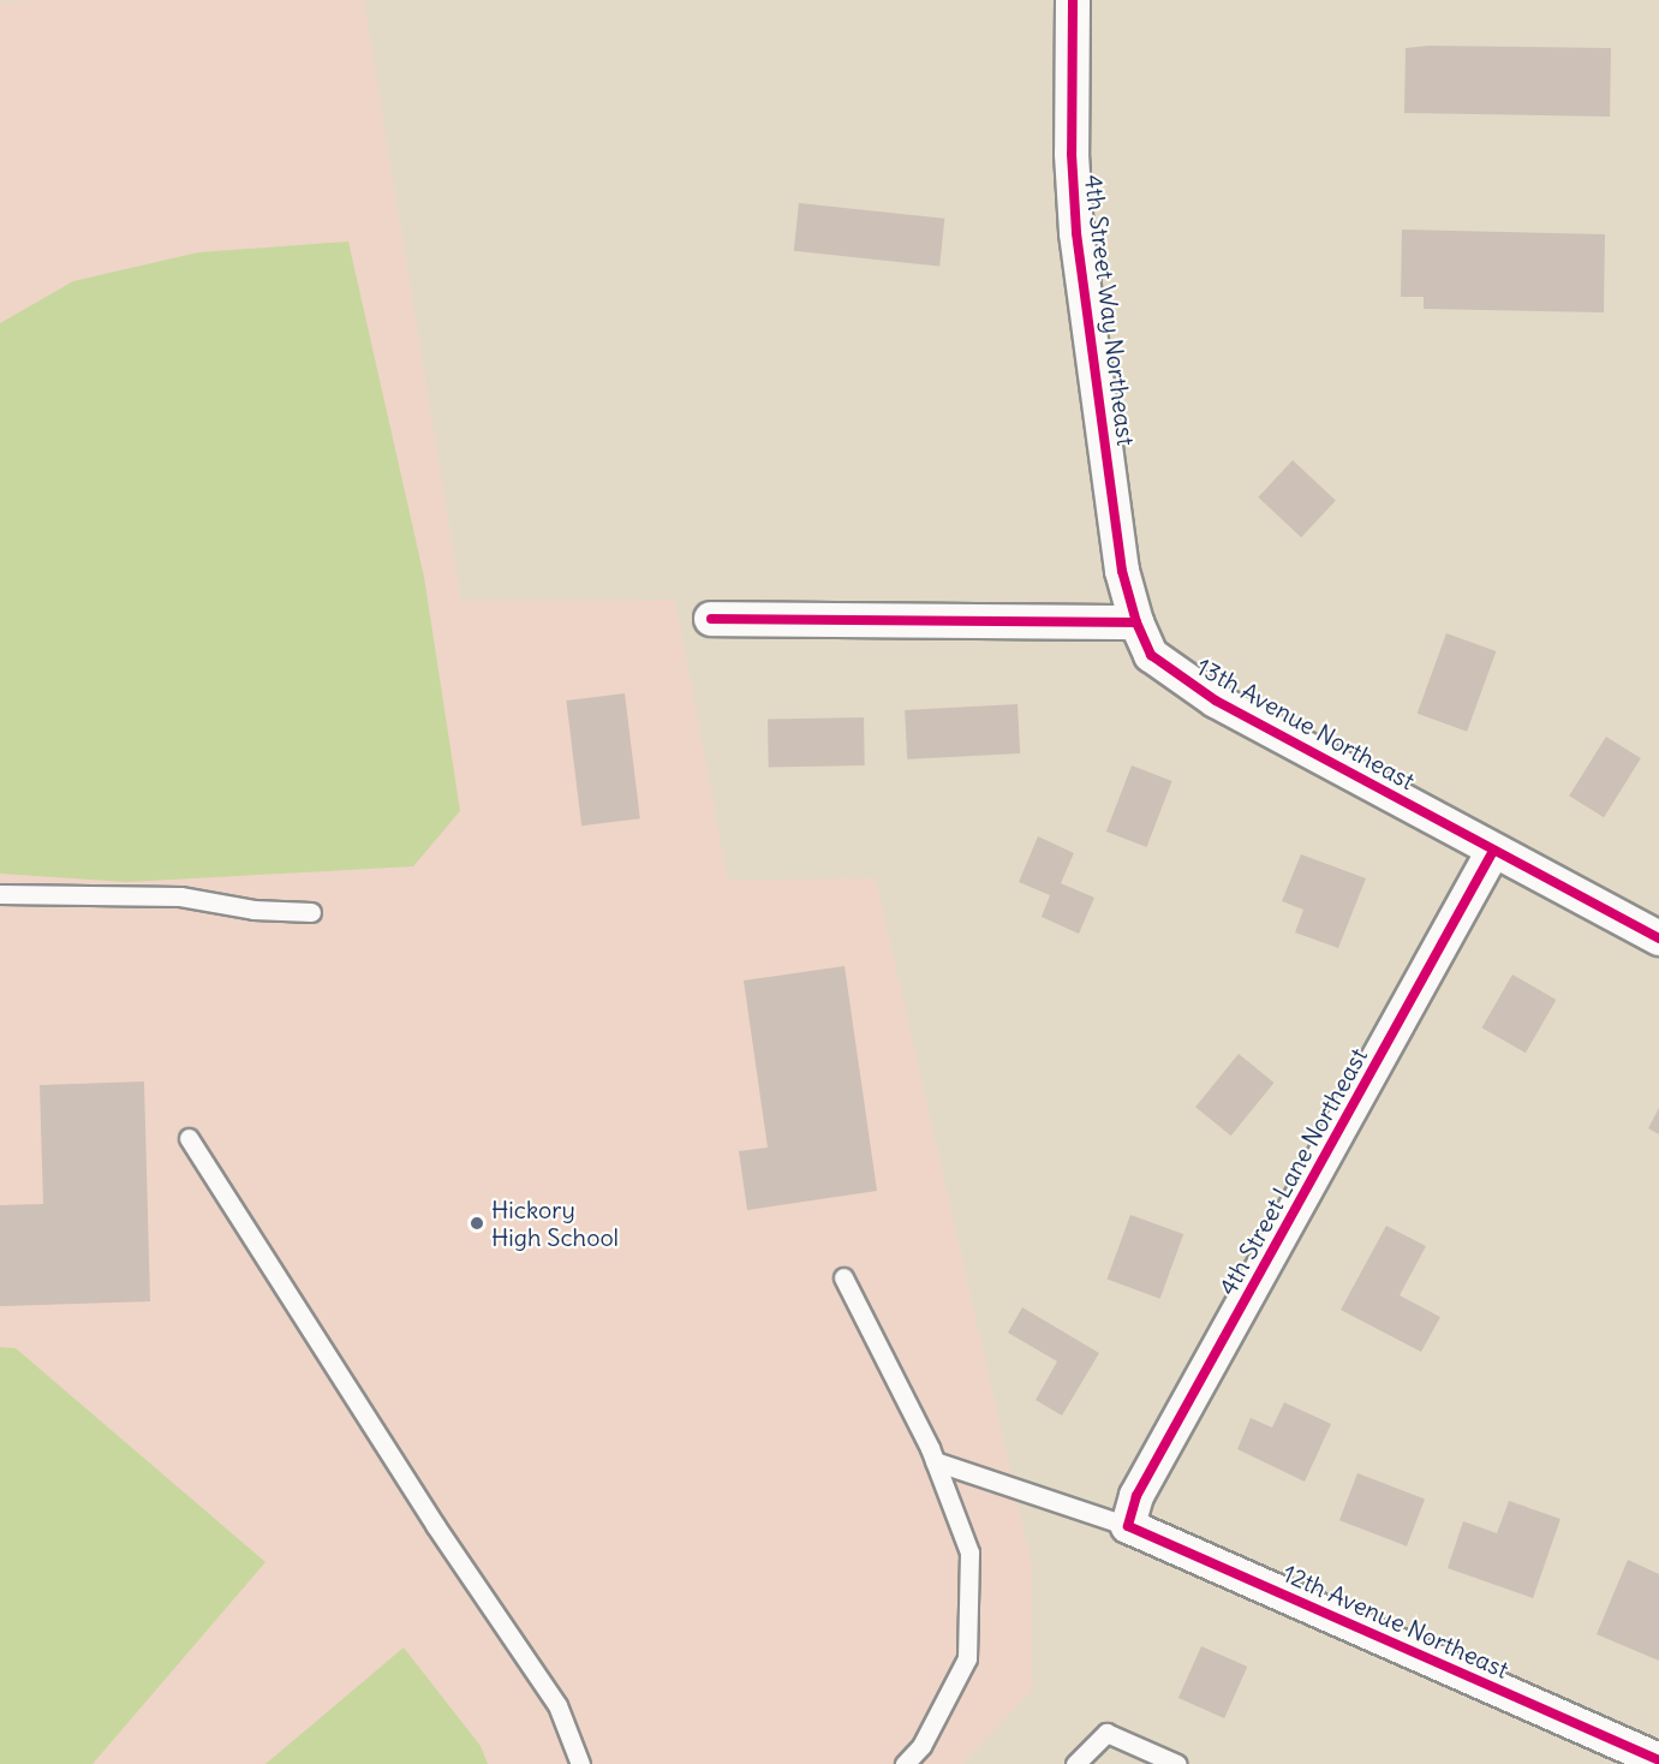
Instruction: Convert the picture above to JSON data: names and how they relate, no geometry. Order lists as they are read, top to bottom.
{
  "streets": {
    "street": [
      "4th Street Way Northeast",
      "13th Avenue Northeast",
      "4th Street Lane Northeast",
      "12th Avenue Northeast"
    ]
  },
  "crossings": [
    ["4th Street Way Northeast", "13th Avenue Northeast"],
    ["13th Avenue Northeast", "4th Street Lane Northeast"],
    ["4th Street Lane Northeast", "12th Avenue Northeast"]
  ],
  "places": ["Hickory High School"]
}
